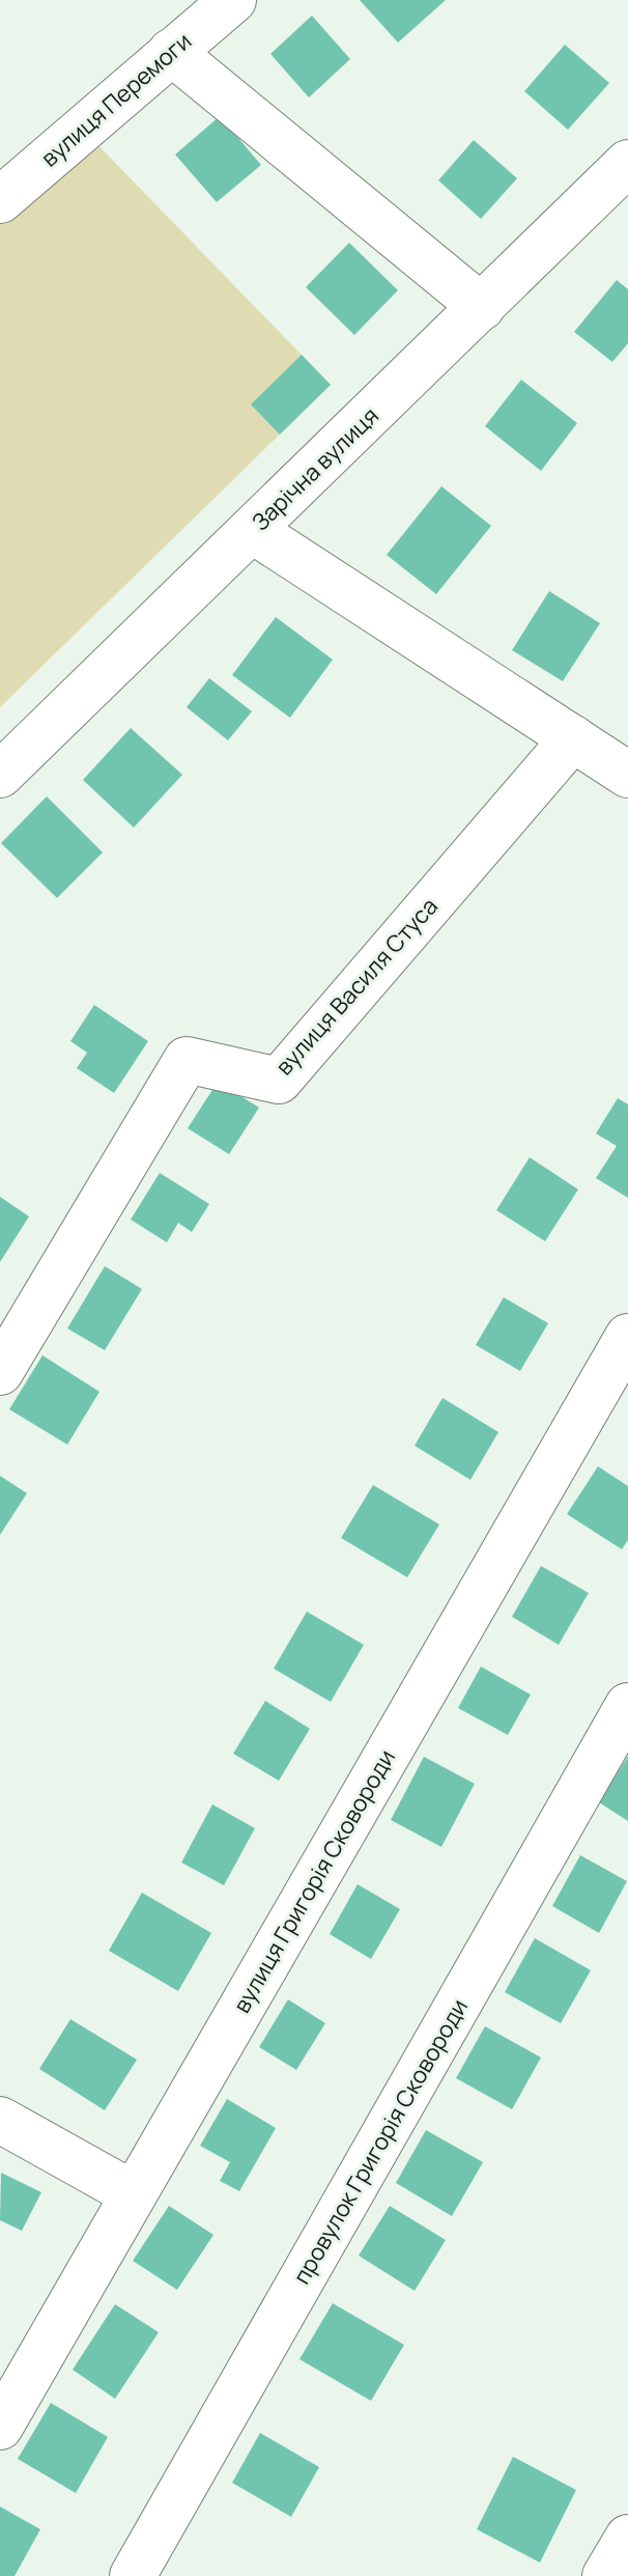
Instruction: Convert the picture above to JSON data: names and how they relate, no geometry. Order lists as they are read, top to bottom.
{
  "streets": {
    "street": [
      "вулиця Перемоги",
      "Зарічна вулиця",
      "вулиця Василя Стуса",
      "вулиця Григорія Сковороди",
      "провулок Григорія Сковороди"
    ]
  }
}
